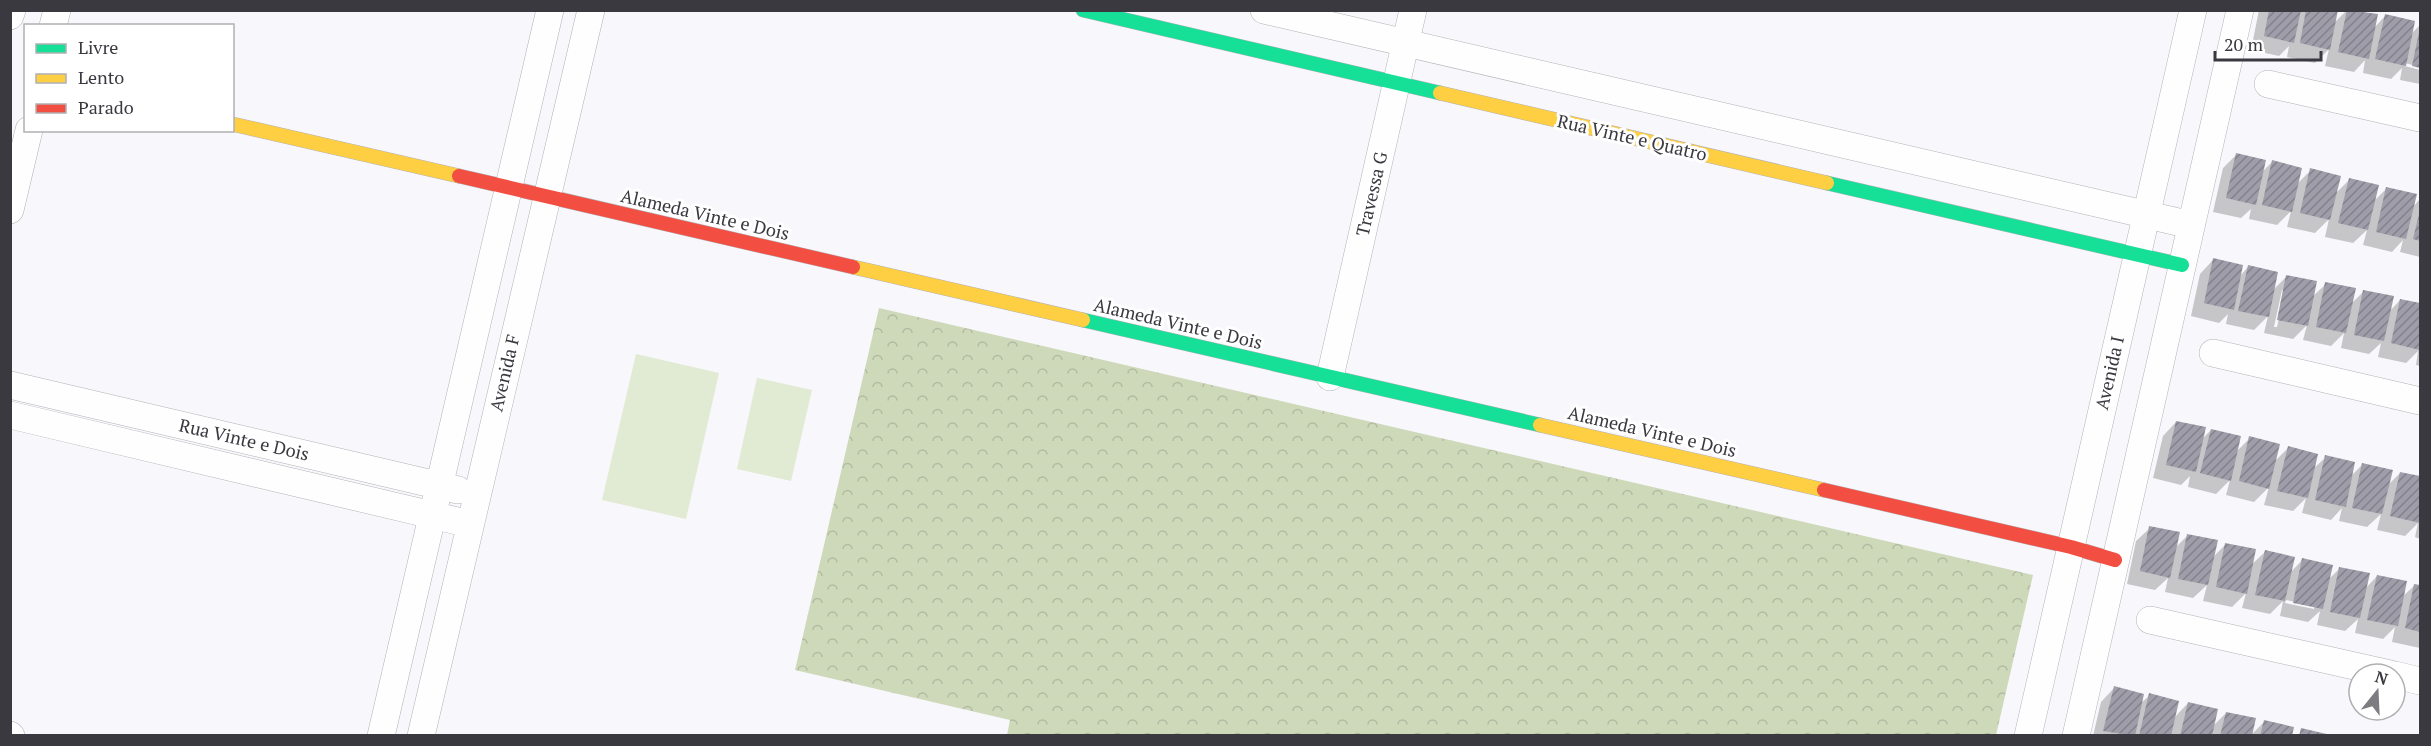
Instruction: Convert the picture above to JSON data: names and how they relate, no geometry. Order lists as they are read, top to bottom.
{
  "streets": {
    "street": [
      "Rua Vinte e Quatro",
      "Travessa G",
      "Alameda Vinte e Dois",
      "Avenida F",
      "Avenida I",
      "Rua Vinte e Dois"
    ]
  },
  "crossings": [
    ["Rua Vinte e Quatro", "Travessa G"],
    ["Rua Vinte e Quatro", "Avenida I"],
    ["Travessa G", "Alameda Vinte e Dois"],
    ["Alameda Vinte e Dois", "Avenida F"],
    ["Alameda Vinte e Dois", "Avenida I"],
    ["Avenida F", "Rua Vinte e Dois"]
  ],
  "legend": ["Livre", "Lento", "Parado"],
  "scale_bar": "20 m",
  "north": "top"
}
